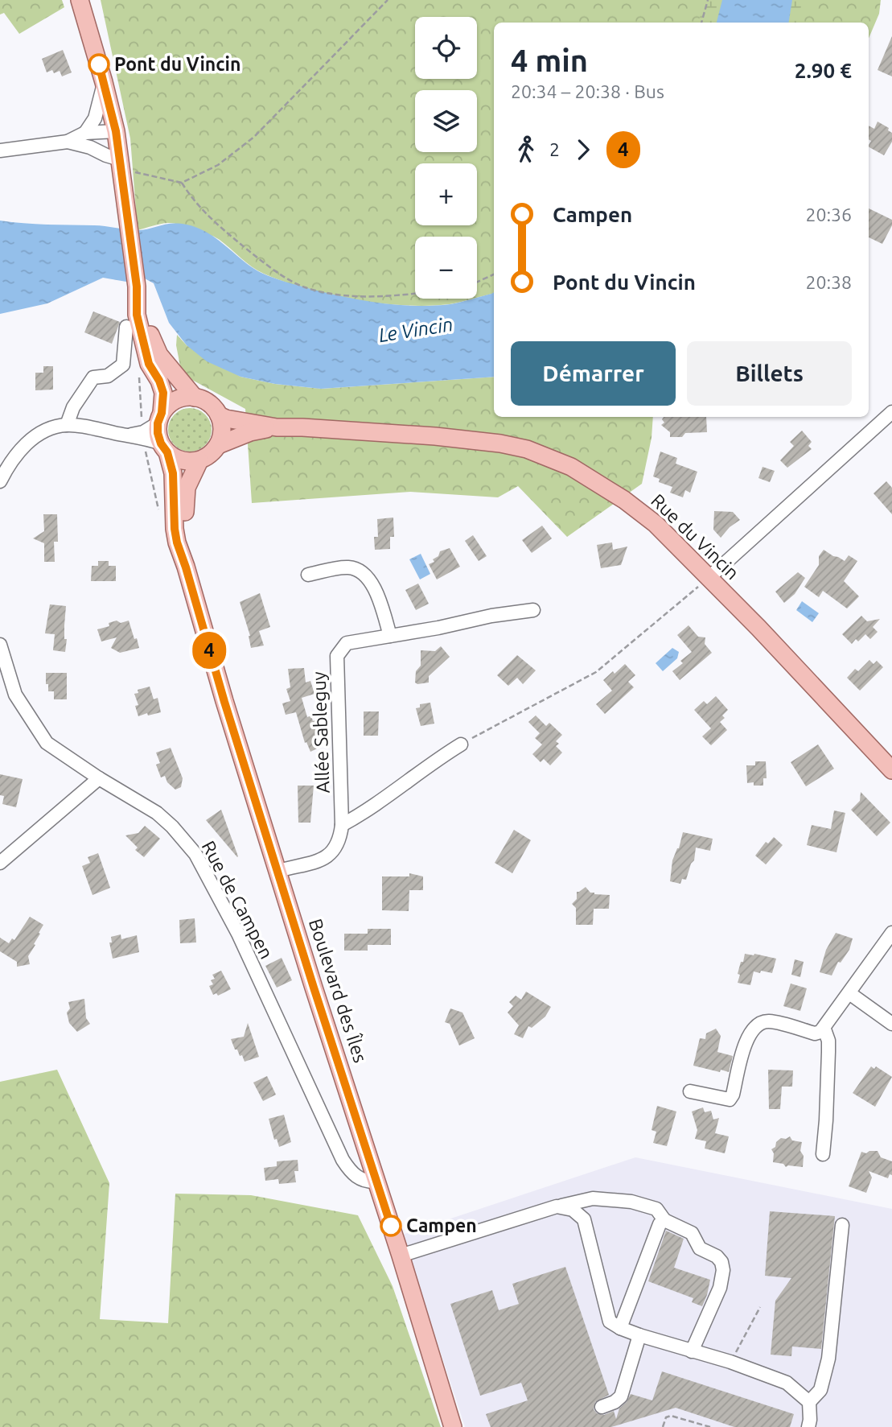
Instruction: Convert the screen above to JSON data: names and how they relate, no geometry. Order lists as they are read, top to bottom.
{
  "streets": {
    "main road": ["Rue du Vincin", "Boulevard des Îles"],
    "street": ["Allée Sableguy", "Rue de Campen"]
  },
  "crossings": [
    ["Rue du Vincin", "Boulevard des Îles"],
    ["Allée Sableguy", "Boulevard des Îles"],
    ["Rue de Campen", "Boulevard des Îles"]
  ],
  "water": ["Le Vincin"],
  "places": ["Pont du Vincin", "Campen"],
  "lines": ["bus line 4"],
  "page": {
    "on_map": "4",
    "map_buttons": ["+", "−"],
    "heading": ["4 min", "20:34 – 20:38 · Bus", "2.90 €"],
    "legs": ["2", "4"],
    "list": [
      {
        "name": "Campen",
        "value": "20:36"
      },
      {
        "name": "Pont du Vincin",
        "value": "20:38"
      }
    ],
    "buttons": ["Démarrer", "Billets"]
  }
}
